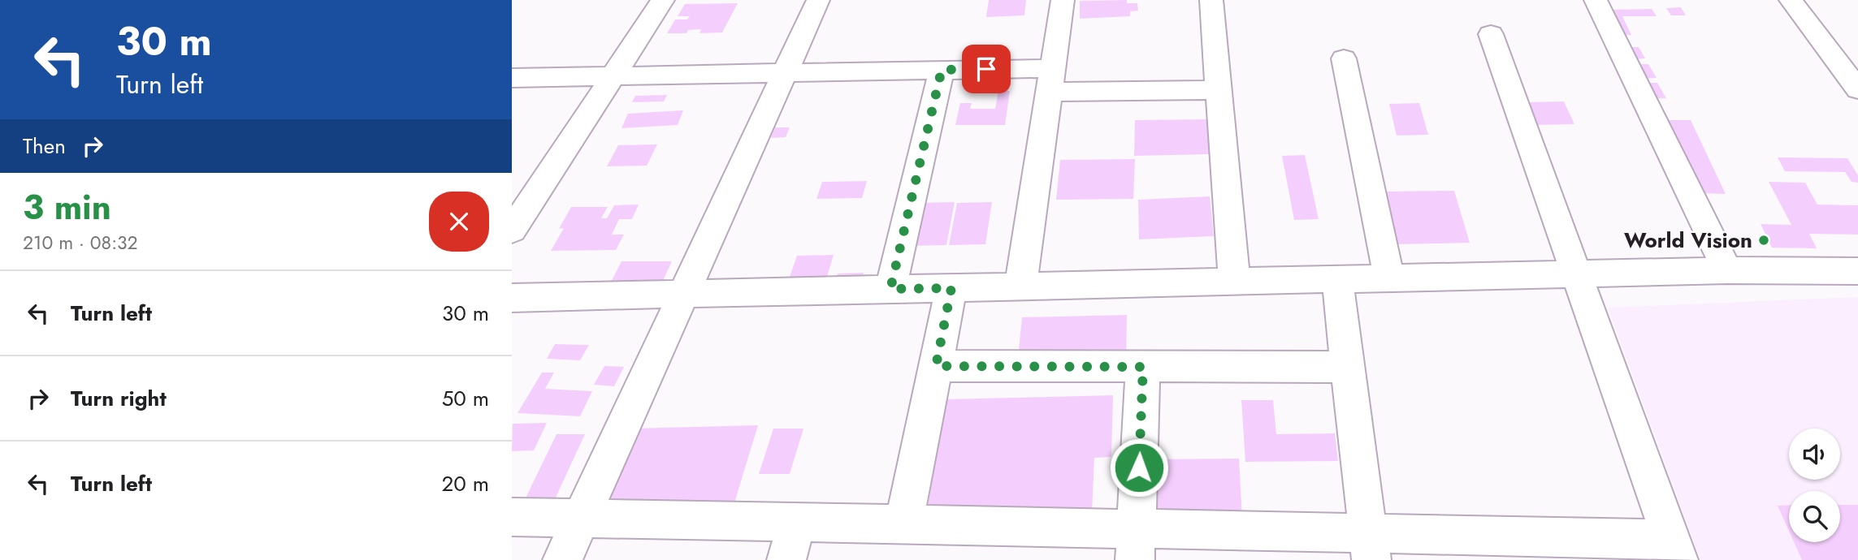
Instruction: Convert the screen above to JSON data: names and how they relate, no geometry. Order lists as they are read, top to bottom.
{
  "places": ["World Vision"],
  "page": {
    "turn": ["30 m", "Turn left"],
    "then": "Then",
    "heading": ["3 min", "210 m · 08:32"],
    "list": [
      {
        "name": "Turn left",
        "value": "30 m"
      },
      {
        "name": "Turn right",
        "value": "50 m"
      },
      {
        "name": "Turn left",
        "value": "20 m"
      }
    ]
  }
}
